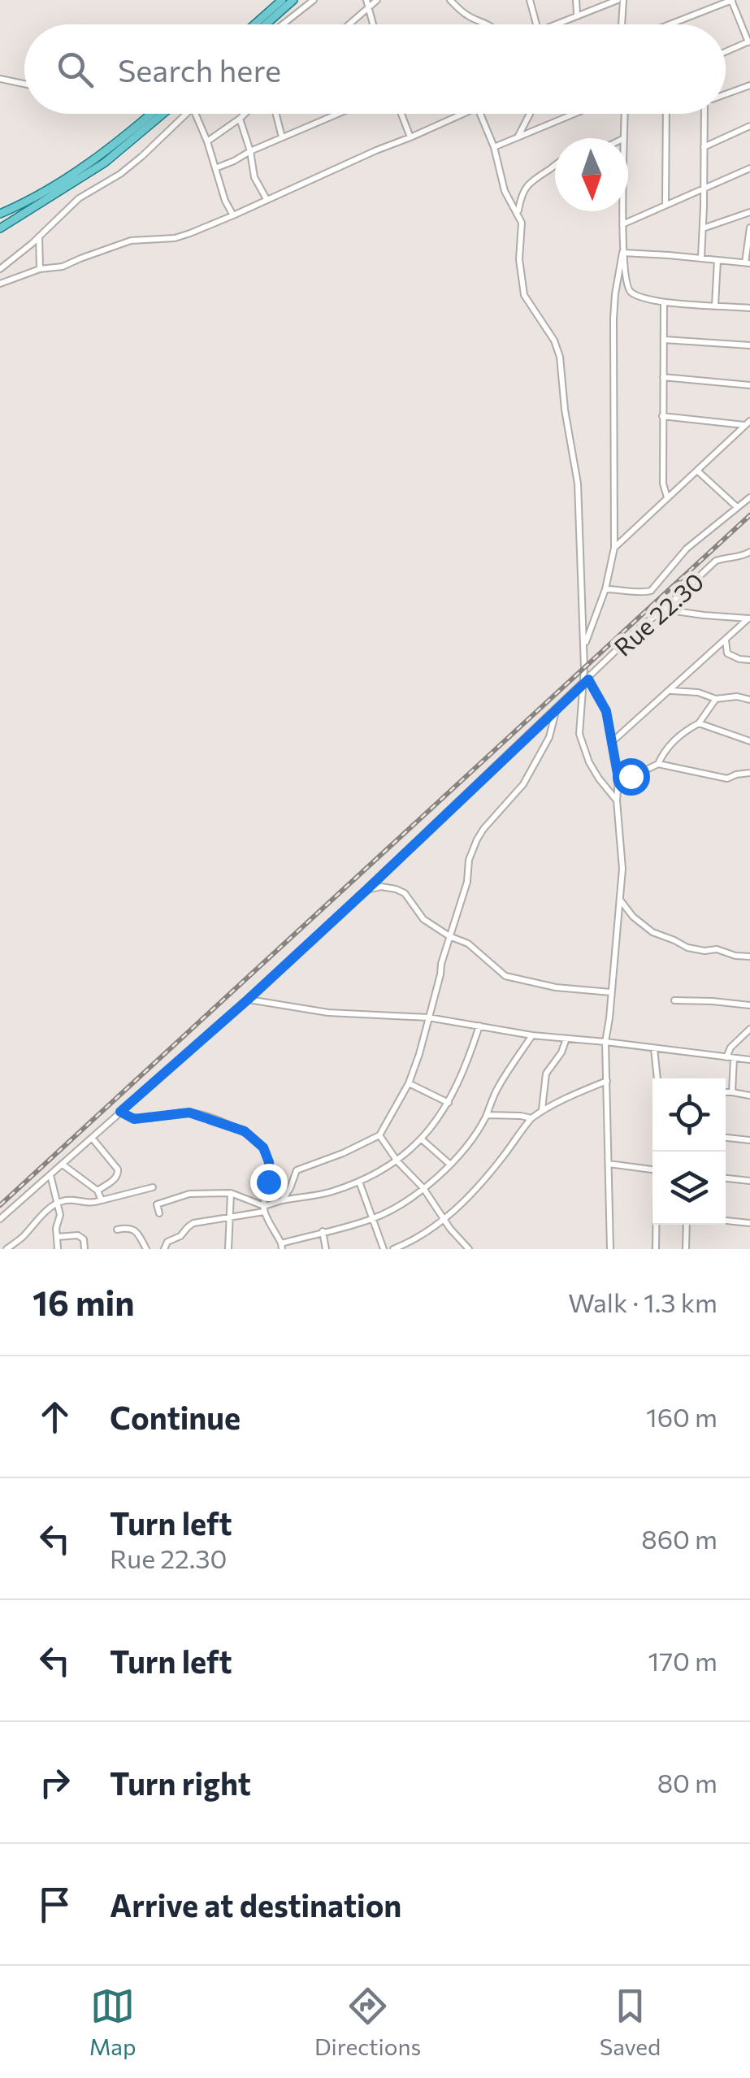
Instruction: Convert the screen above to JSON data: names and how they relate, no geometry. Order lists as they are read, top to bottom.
{
  "streets": {
    "street": ["Rue 22.30"]
  },
  "north": "bottom",
  "page": {
    "search": "Search here",
    "heading": ["16 min", "Walk · 1.3 km"],
    "list": [
      ["Continue", "160 m"],
      ["Turn left", "Rue 22.30", "860 m"],
      ["Turn left", "170 m"],
      ["Turn right", "80 m"],
      "Arrive at destination"
    ],
    "nav": ["Map", "Directions", "Saved"]
  }
}
